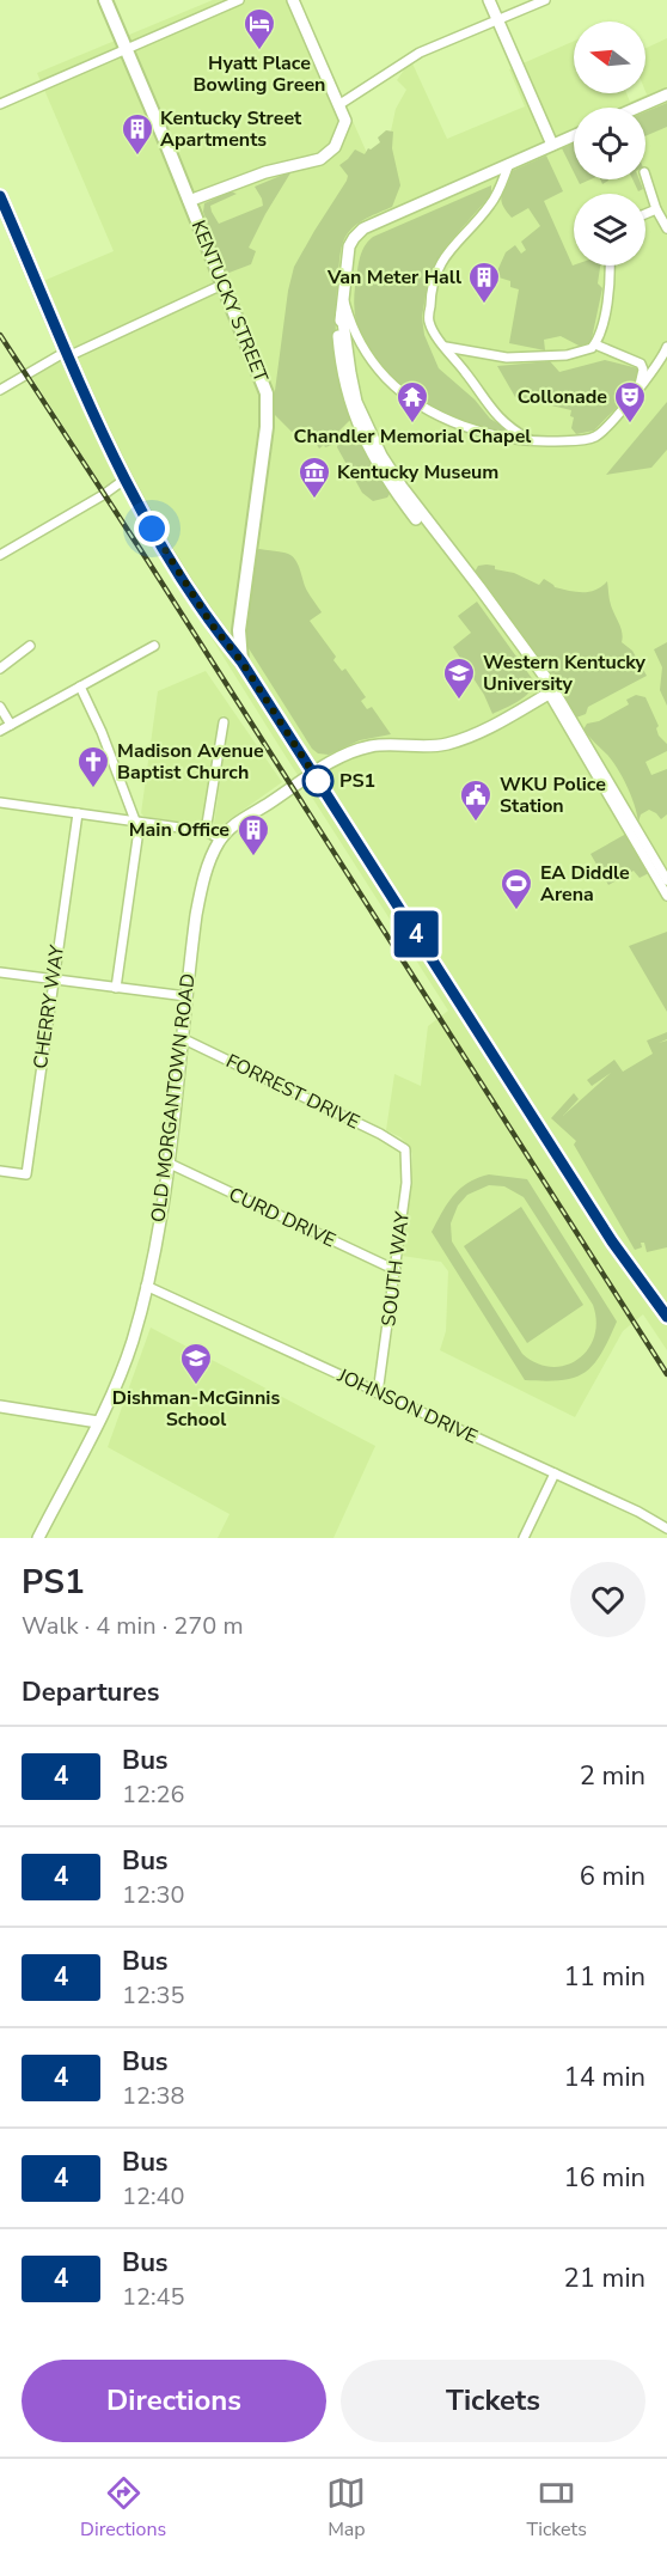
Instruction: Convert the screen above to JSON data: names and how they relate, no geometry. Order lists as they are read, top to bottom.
{
  "streets": {
    "main road": ["KENTUCKY STREET"],
    "street": [
      "CHERRY WAY",
      "FORREST DRIVE",
      "OLD MORGANTOWN ROAD",
      "CURD DRIVE",
      "SOUTH WAY",
      "JOHNSON DRIVE"
    ]
  },
  "crossings": [
    ["FORREST DRIVE", "OLD MORGANTOWN ROAD"],
    ["FORREST DRIVE", "SOUTH WAY"],
    ["OLD MORGANTOWN ROAD", "CURD DRIVE"],
    ["OLD MORGANTOWN ROAD", "JOHNSON DRIVE"],
    ["CURD DRIVE", "SOUTH WAY"],
    ["SOUTH WAY", "JOHNSON DRIVE"]
  ],
  "places": {
    "hotel": ["Hyatt Place Bowling Green"],
    "building": ["Kentucky Street Apartments", "Van Meter Hall", "Main Office"],
    "temple": ["Chandler Memorial Chapel"],
    "theatre": ["Collonade"],
    "museum": ["Kentucky Museum"],
    "school or university": ["Western Kentucky University", "Dishman-McGinnis School"],
    "other": ["PS1"],
    "church": ["Madison Avenue Baptist Church"],
    "public building": ["WKU Police Station"],
    "sports": ["EA Diddle Arena"]
  },
  "lines": ["bus line 4"],
  "north": "left",
  "page": {
    "on_map": "4",
    "heading": [
      ["PS1", "Walk · 4 min · 270 m"],
      "Departures"
    ],
    "list": [
      {
        "mark": "4",
        "name": "Bus",
        "note": "12:26",
        "value": "2 min"
      },
      {
        "mark": "4",
        "name": "Bus",
        "note": "12:30",
        "value": "6 min"
      },
      {
        "mark": "4",
        "name": "Bus",
        "note": "12:35",
        "value": "11 min"
      },
      {
        "mark": "4",
        "name": "Bus",
        "note": "12:38",
        "value": "14 min"
      },
      {
        "mark": "4",
        "name": "Bus",
        "note": "12:40",
        "value": "16 min"
      },
      {
        "mark": "4",
        "name": "Bus",
        "note": "12:45",
        "value": "21 min"
      }
    ],
    "buttons": ["Directions", "Tickets"],
    "tabs": ["Directions", "Map", "Tickets"]
  }
}
